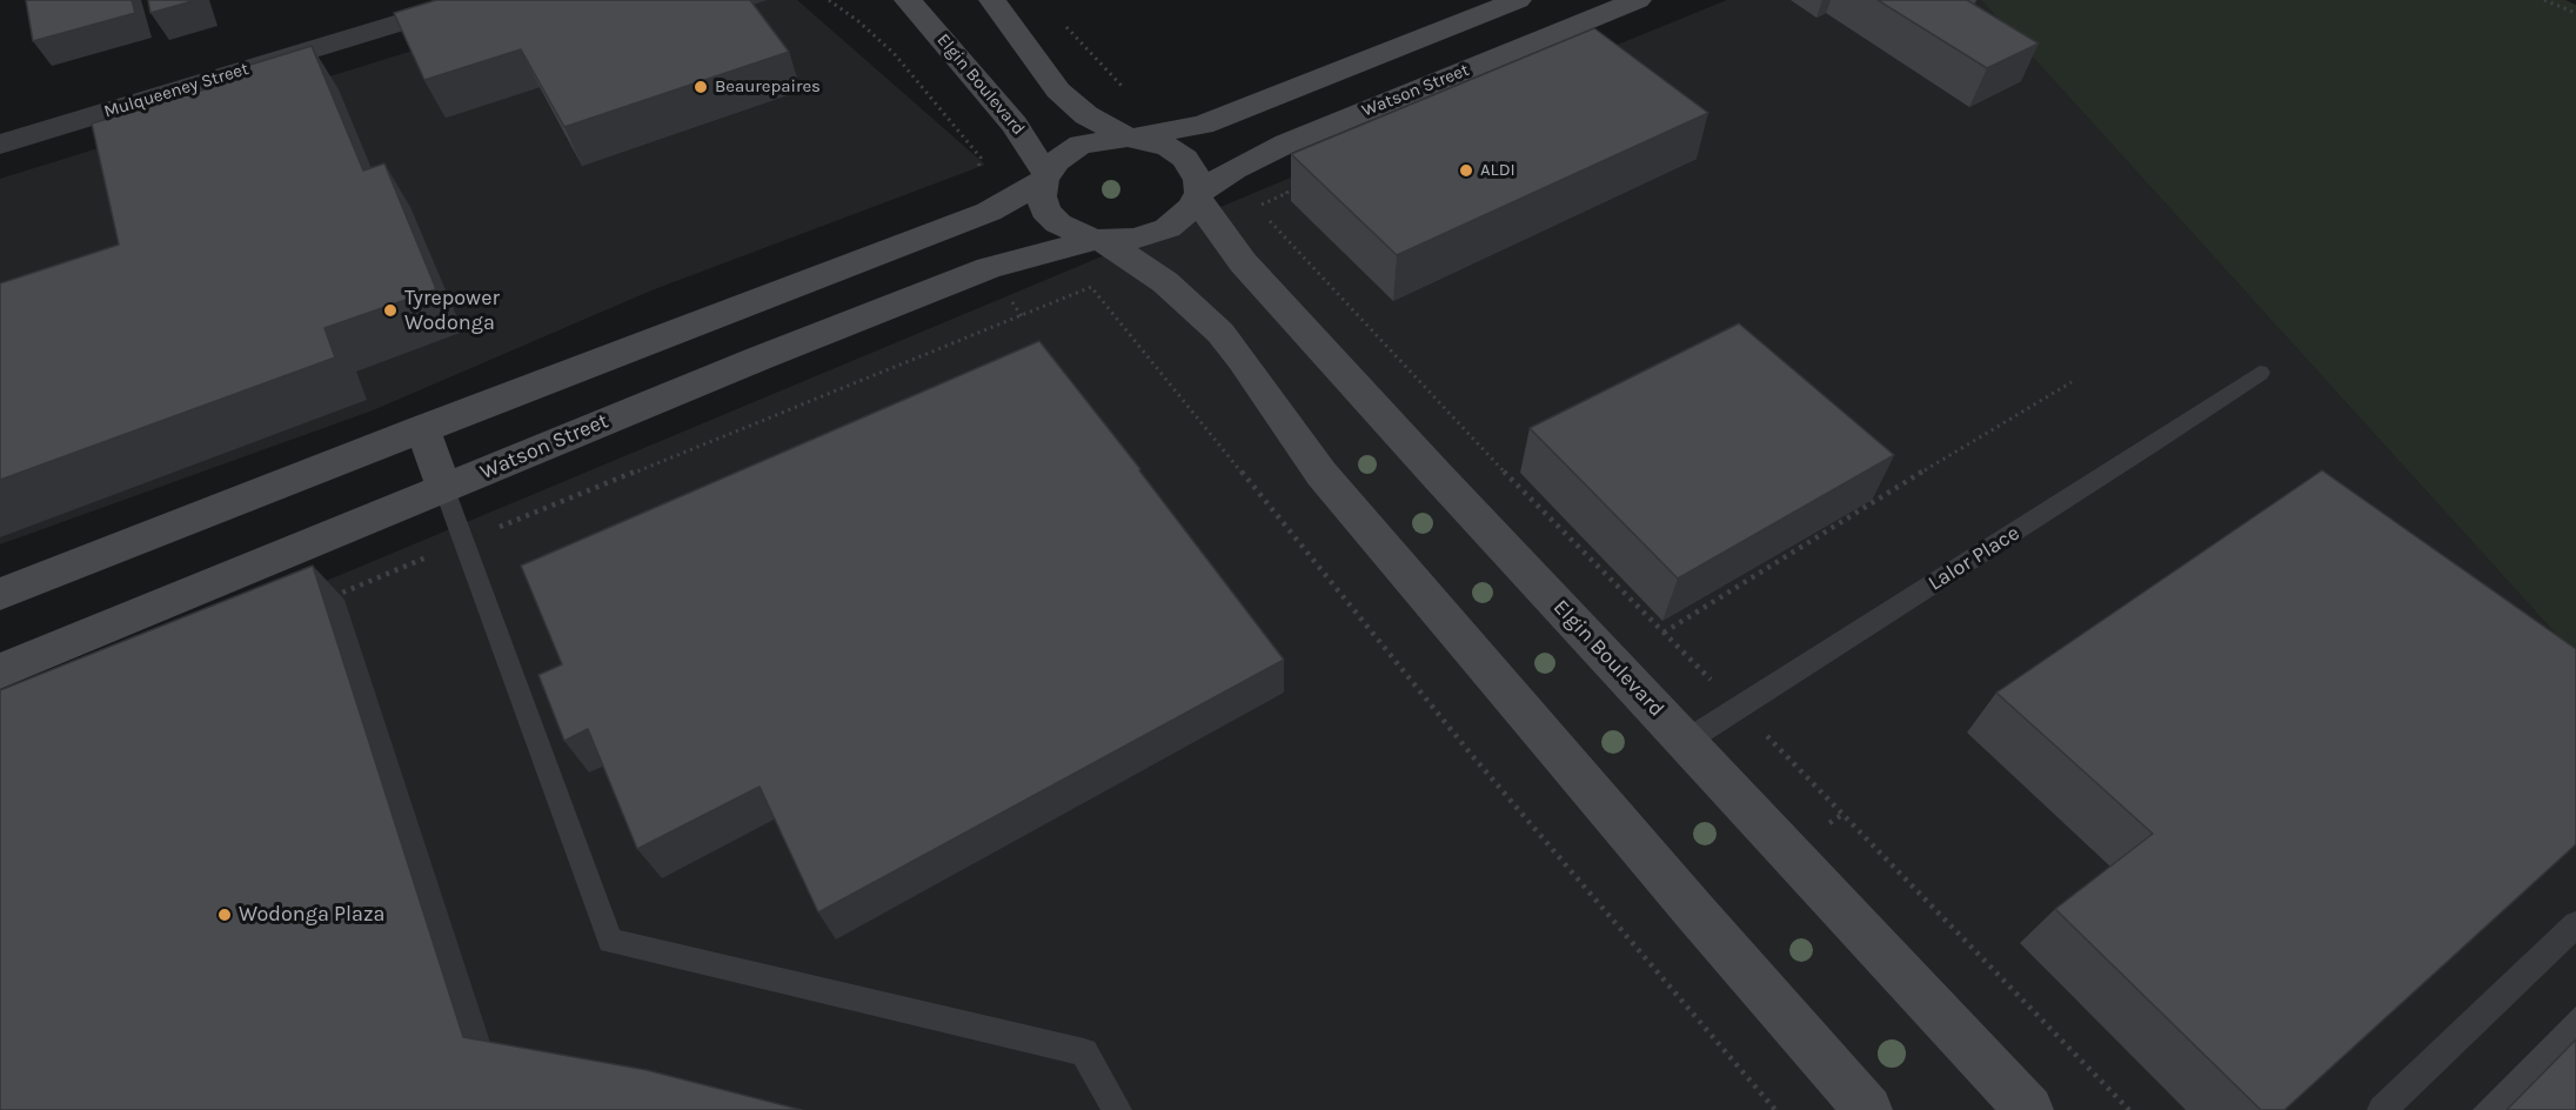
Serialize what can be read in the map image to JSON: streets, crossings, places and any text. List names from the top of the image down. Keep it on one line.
{"streets":{"main road":["Elgin Boulevard","Watson Street"],"street":["Mulqueeney Street"],"lane":["Lalor Place"]},"crossings":[["Elgin Boulevard","Watson Street"],["Elgin Boulevard","Lalor Place"]],"places":["Beaurepaires","ALDI","Tyrepower Wodonga","Wodonga Plaza"]}
